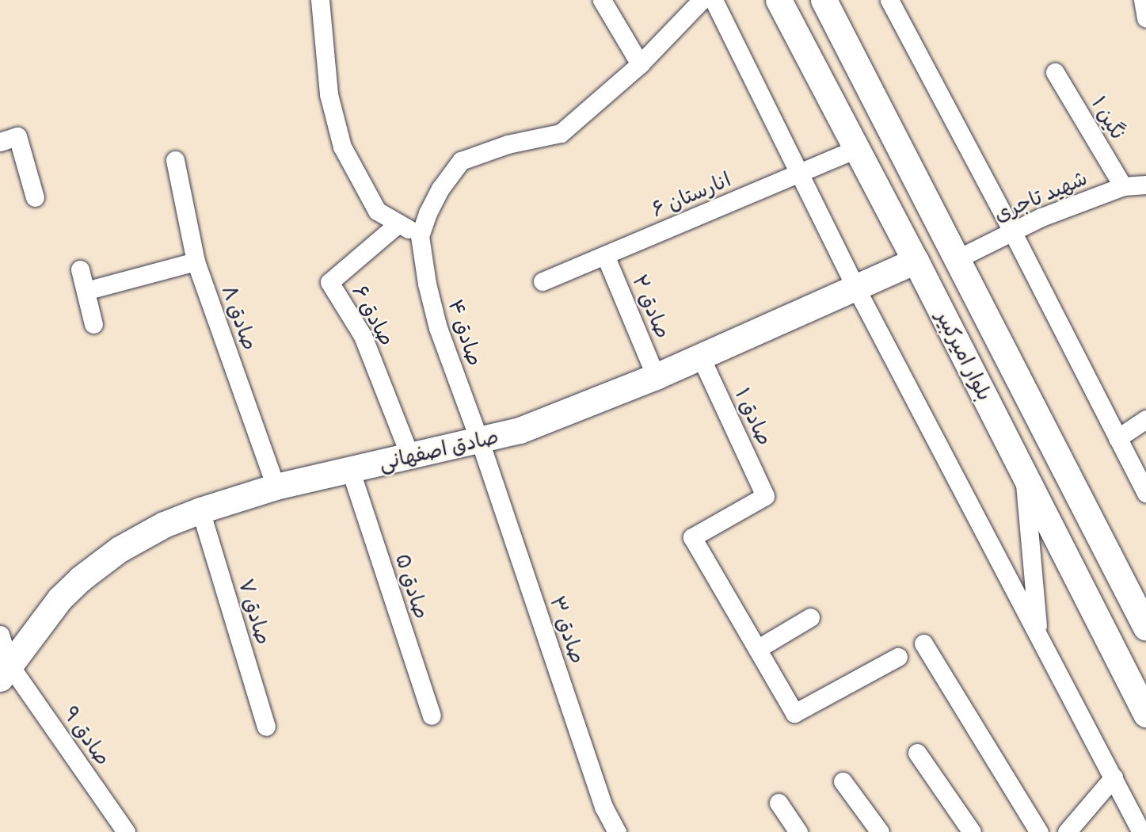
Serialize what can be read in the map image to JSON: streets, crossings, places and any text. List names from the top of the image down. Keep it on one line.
{"streets":{"main road":["بلوار امیرکبیر","صادق اصفهانی"],"street":["نگین ۱","انارستان ۶","شهید تاجری","صادق ۲","صادق ۶","صادق ۸","صادق ۴","صادق ۱","صادق ۵","صادق ۷","صادق ۳","صادق ۹"]},"crossings":[["نگین ۱","شهید تاجری"],["انارستان ۶","صادق ۲"],["انارستان ۶","بلوار امیرکبیر"],["شهید تاجری","بلوار امیرکبیر"],["صادق ۲","صادق اصفهانی"],["صادق ۶","صادق اصفهانی"],["صادق ۸","صادق اصفهانی"],["صادق ۴","صادق اصفهانی"],["صادق ۴","صادق ۳"],["بلوار امیرکبیر","صادق اصفهانی"],["صادق ۱","صادق اصفهانی"],["صادق اصفهانی","صادق ۵"],["صادق اصفهانی","صادق ۷"],["صادق اصفهانی","صادق ۳"],["صادق اصفهانی","صادق ۹"]]}
